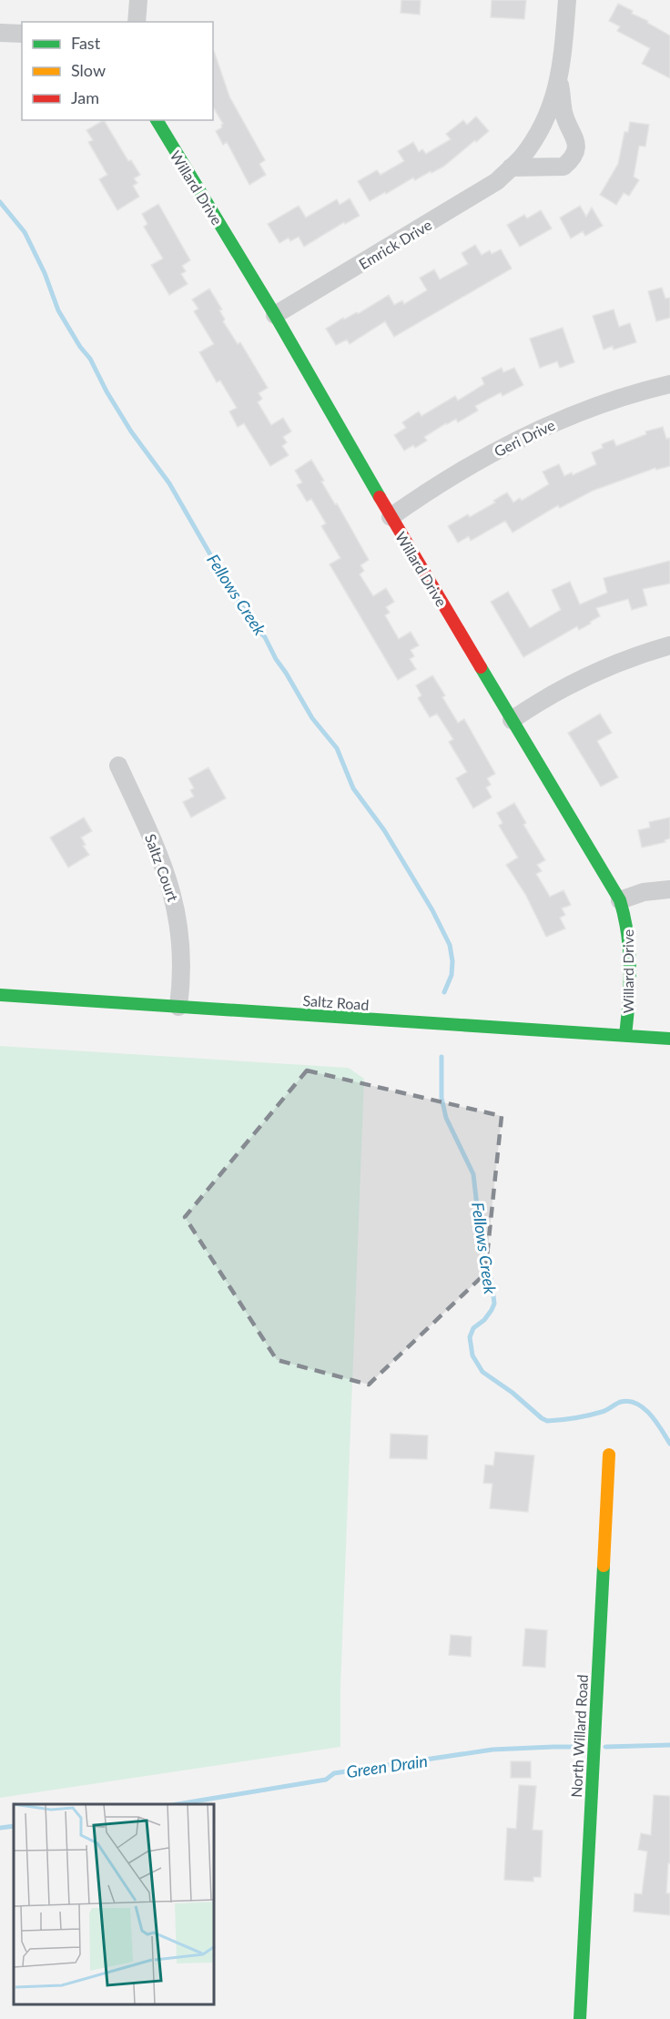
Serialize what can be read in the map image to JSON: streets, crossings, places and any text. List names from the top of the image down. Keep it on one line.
{"streets":{"street":["Willard Drive","Emrick Drive","Geri Drive","Saltz Court","Saltz Road","North Willard Road"]},"crossings":[["Willard Drive","Emrick Drive"],["Willard Drive","Geri Drive"],["Willard Drive","Saltz Road"],["Saltz Court","Saltz Road"]],"water":["Fellows Creek","Green Drain"],"legend":["Fast","Slow","Jam"]}
